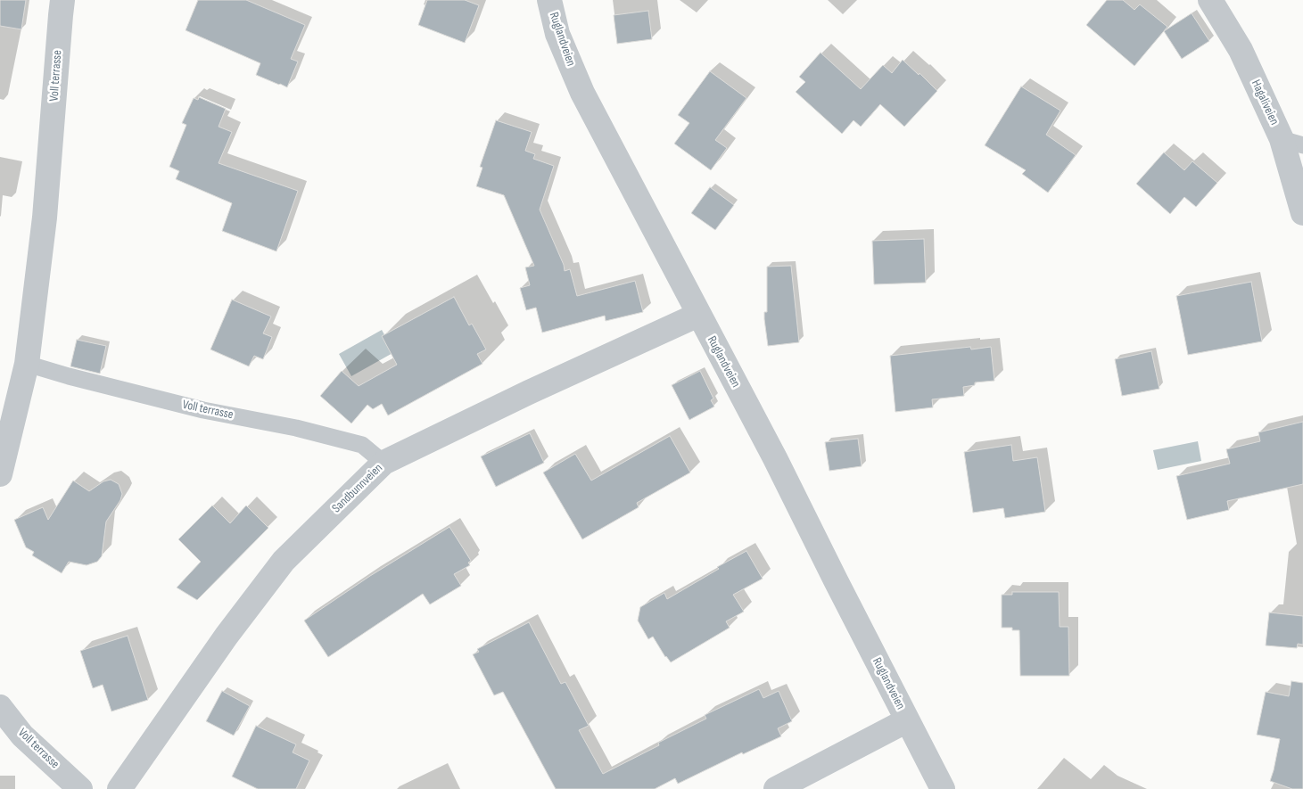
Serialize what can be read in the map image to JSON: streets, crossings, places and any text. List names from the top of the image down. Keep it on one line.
{"streets":{"street":["Ruglandveien","Voll terrasse","Hagaliveien","Sandbunnveien"]},"crossings":[["Ruglandveien","Sandbunnveien"],["Voll terrasse","Sandbunnveien"]]}
